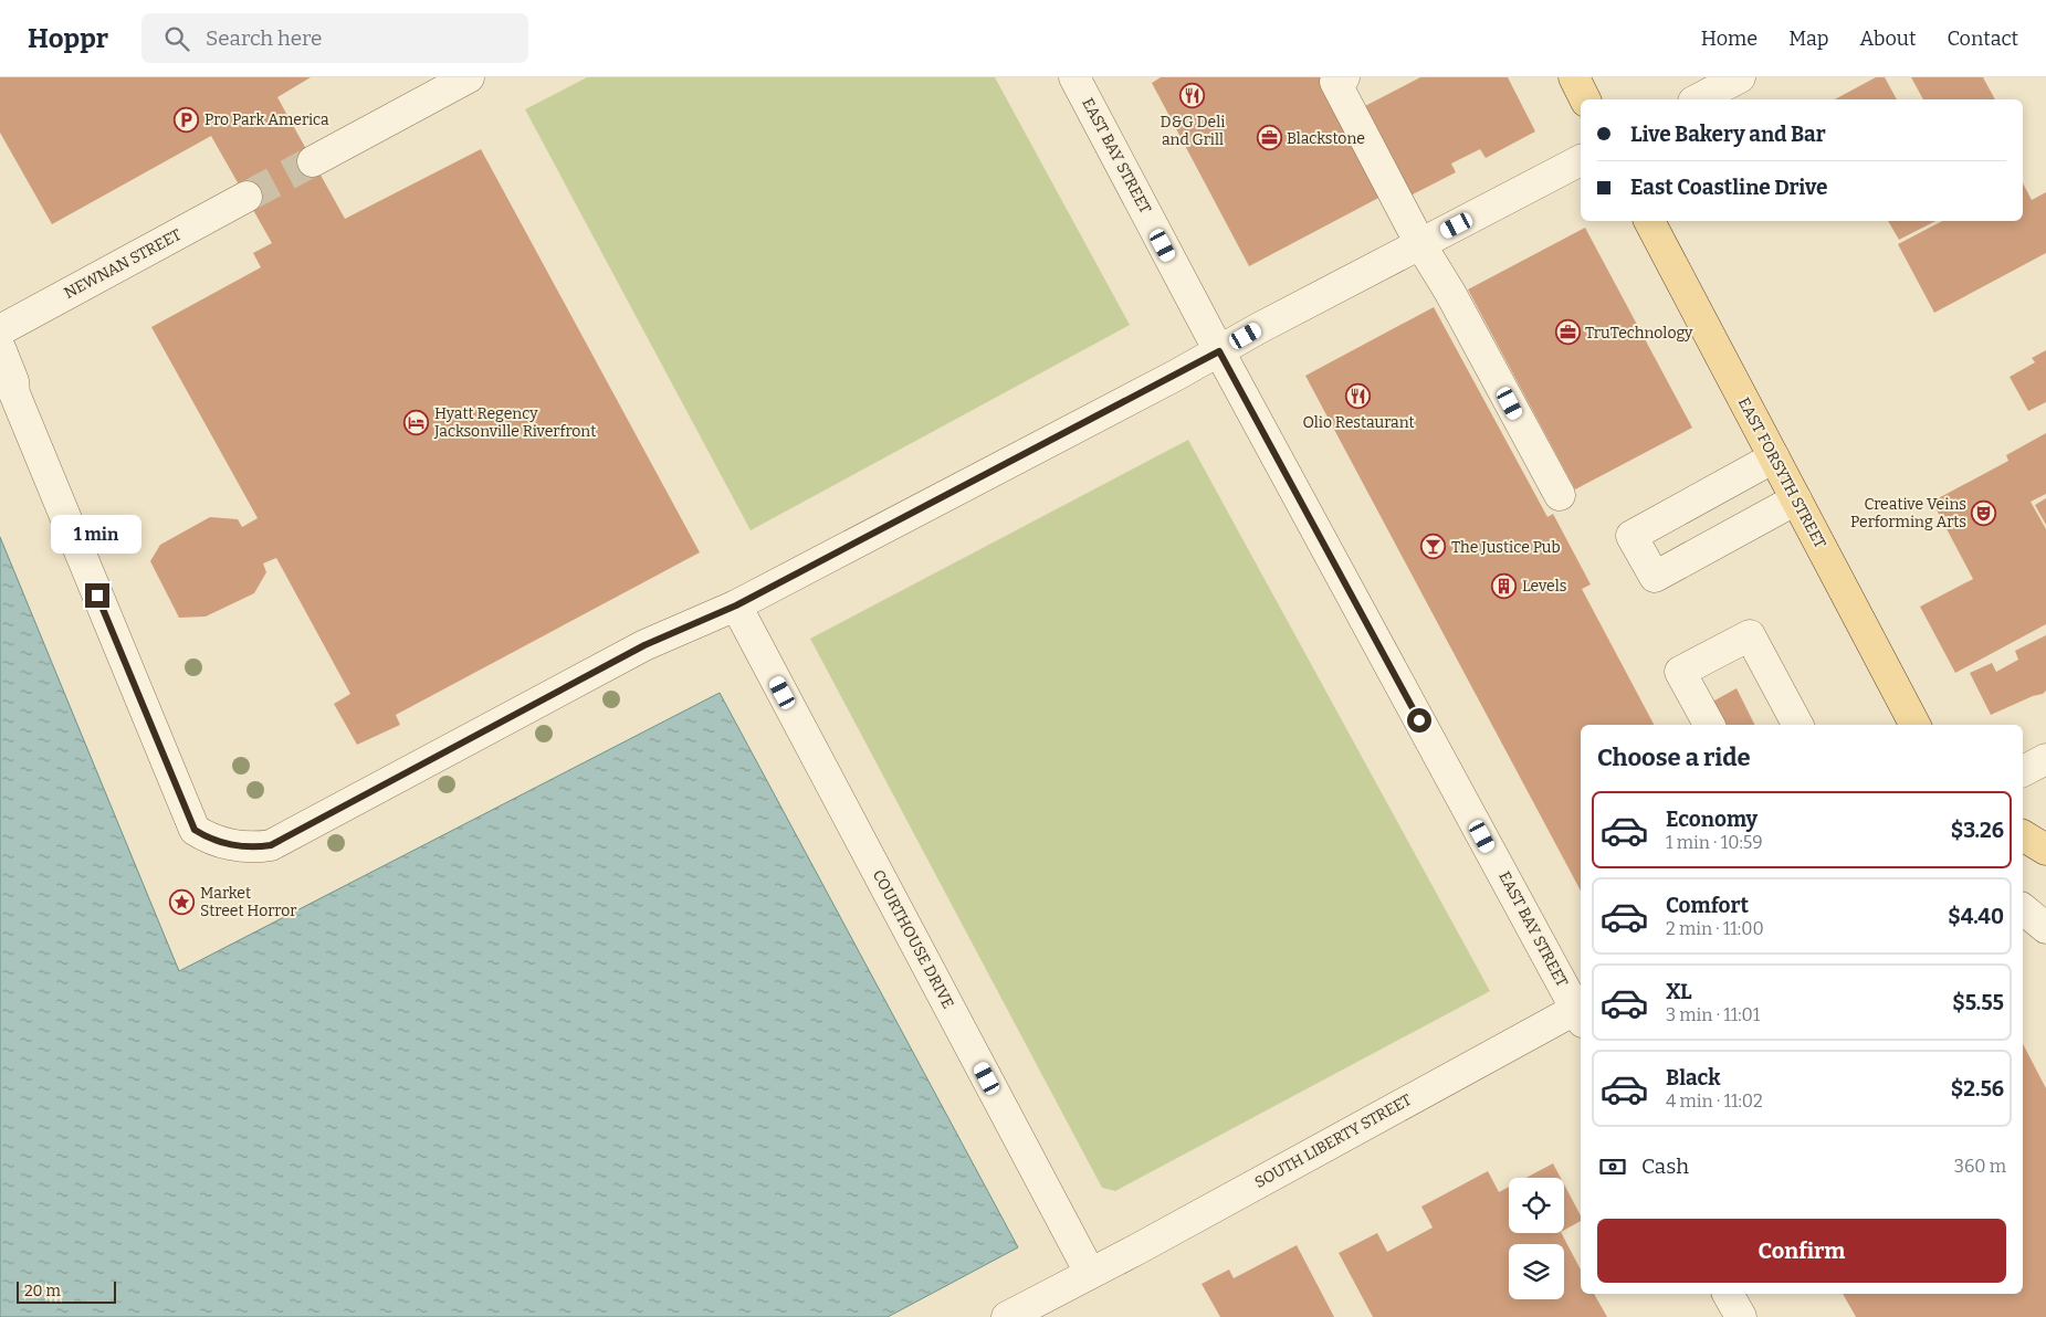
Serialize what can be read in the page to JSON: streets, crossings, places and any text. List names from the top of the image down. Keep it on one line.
{"streets":{"main road":["EAST FORSYTH STREET"],"street":["EAST BAY STREET","NEWNAN STREET","COURTHOUSE DRIVE","SOUTH LIBERTY STREET"]},"crossings":[["EAST BAY STREET","SOUTH LIBERTY STREET"],["COURTHOUSE DRIVE","SOUTH LIBERTY STREET"]],"places":{"restaurant":["D&G Deli and Grill","Olio Restaurant"],"parking":["Pro Park America"],"office":["Blackstone","TruTechnology"],"hotel":["Hyatt Regency Jacksonville Riverfront"],"theatre":["Creative Veins Performing Arts"],"bar":["The Justice Pub"],"building":["Levels"],"place":["Market Street Horror"]},"scale_bar":"20 m","page":{"header":"Hoppr","search":"Search here","nav":["Home","Map","About","Contact"],"banner":["Live Bakery and Bar","East Coastline Drive"],"bubble":"1 min","heading":"Choose a ride","list":[{"name":"Economy","note":"1 min · 10:59","value":"$3.26"},{"name":"Comfort","note":"2 min · 11:00","value":"$4.40"},{"name":"XL","note":"3 min · 11:01","value":"$5.55"},{"name":"Black","note":"4 min · 11:02","value":"$2.56"}],"pay":["Cash","360 m"],"buttons":"Confirm","scale":"20 m"}}
